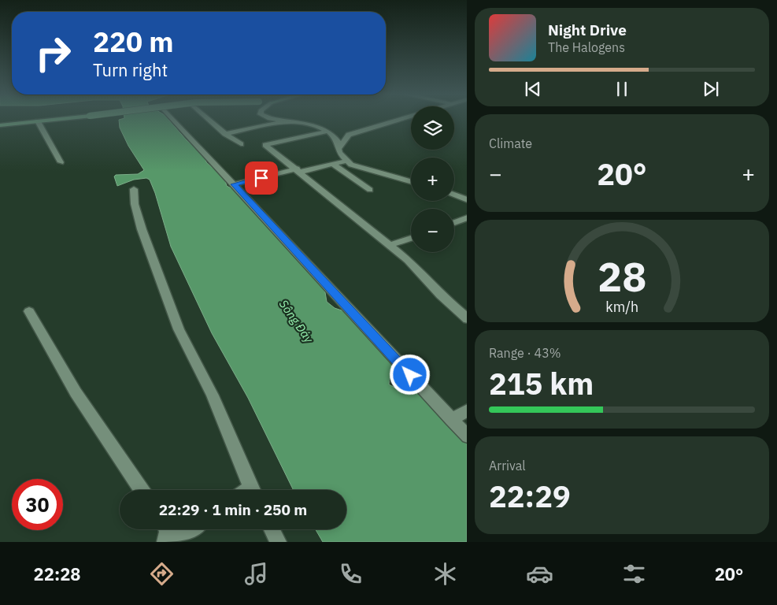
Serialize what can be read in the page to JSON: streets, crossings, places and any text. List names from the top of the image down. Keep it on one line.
{"water":["Sông Đáy"],"page":{"turn":["220 m","Turn right"],"song":["Night Drive","The Halogens"],"map_buttons":["+","−"],"tile":["Climate",["Range · 43%","215 km"],["Arrival","22:29"]],"heat":["−","20°","+"],"limit":"30","trip":"22:29 · 1 min · 250 m","tabs":["22:28","20°"],"gauge":["28","km/h"]}}
